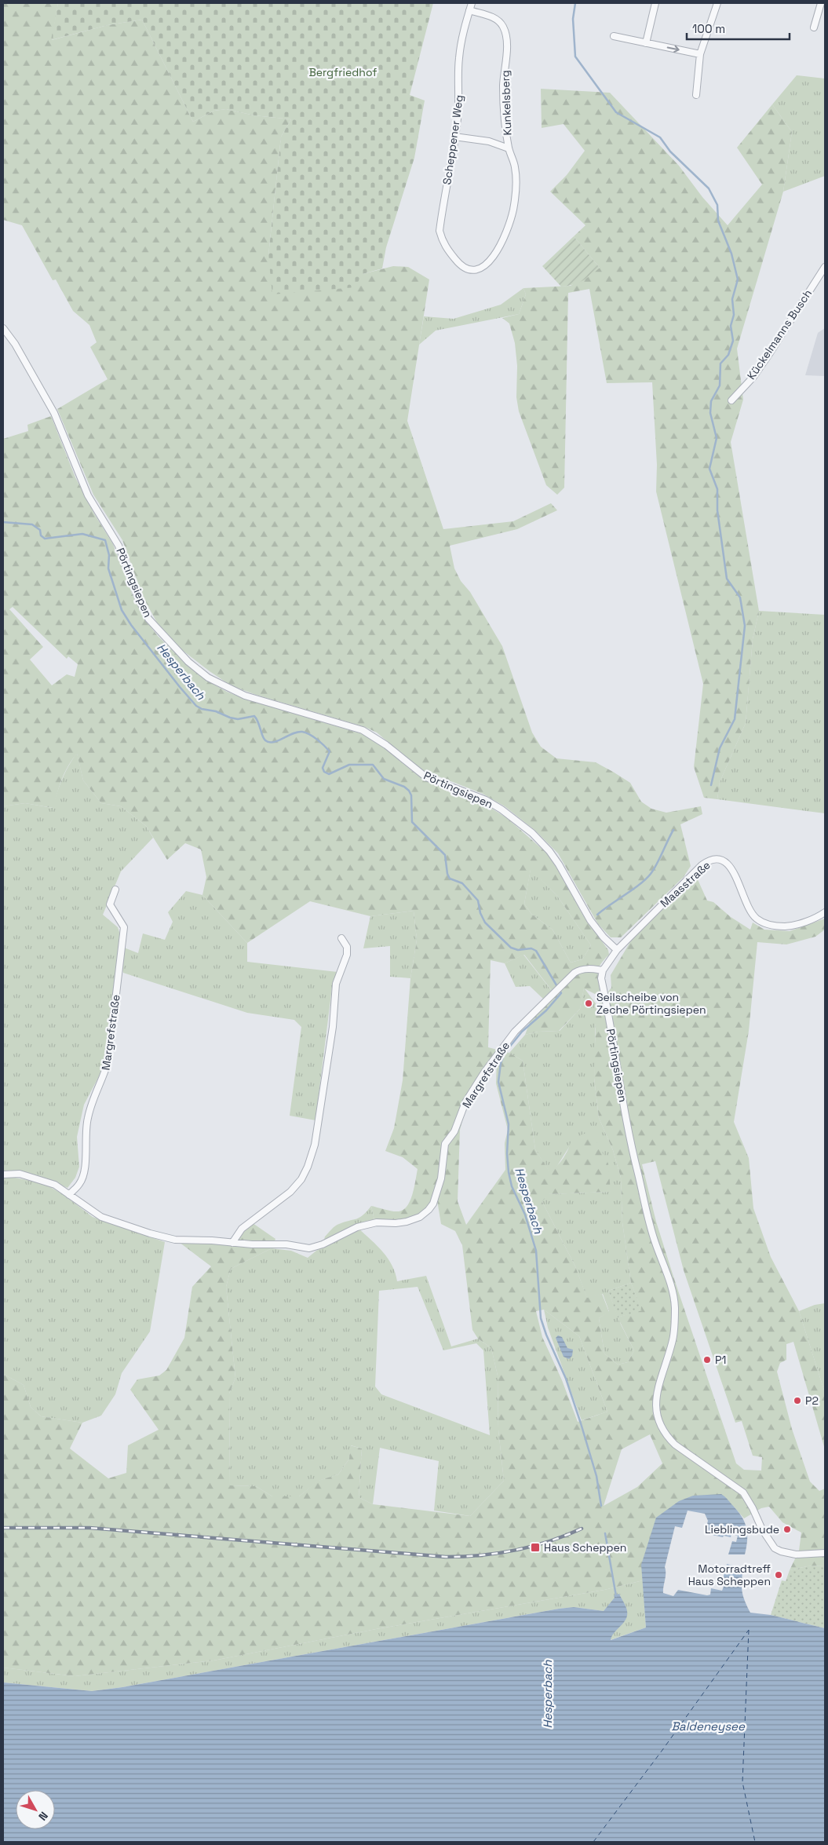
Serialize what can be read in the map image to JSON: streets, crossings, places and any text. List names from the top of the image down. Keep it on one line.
{"streets":{"street":["Kunkelsberg","Scheppener Weg","Kückelmanns Busch","Pörtingsiepen","Maasstraße","Margrefstraße"]},"crossings":[["Kunkelsberg","Scheppener Weg"],["Pörtingsiepen","Maasstraße"],["Pörtingsiepen","Margrefstraße"]],"water":["Hesperbach","Baldeneysee"],"parks":["Bergfriedhof"],"places":{"other":["Seilscheibe von Zeche Pörtingsiepen","P1","P2","Lieblingsbude","Motorradtreff Haus Scheppen"],"transit":["Haus Scheppen"]},"scale_bar":"100 m","north":"bottom right"}
